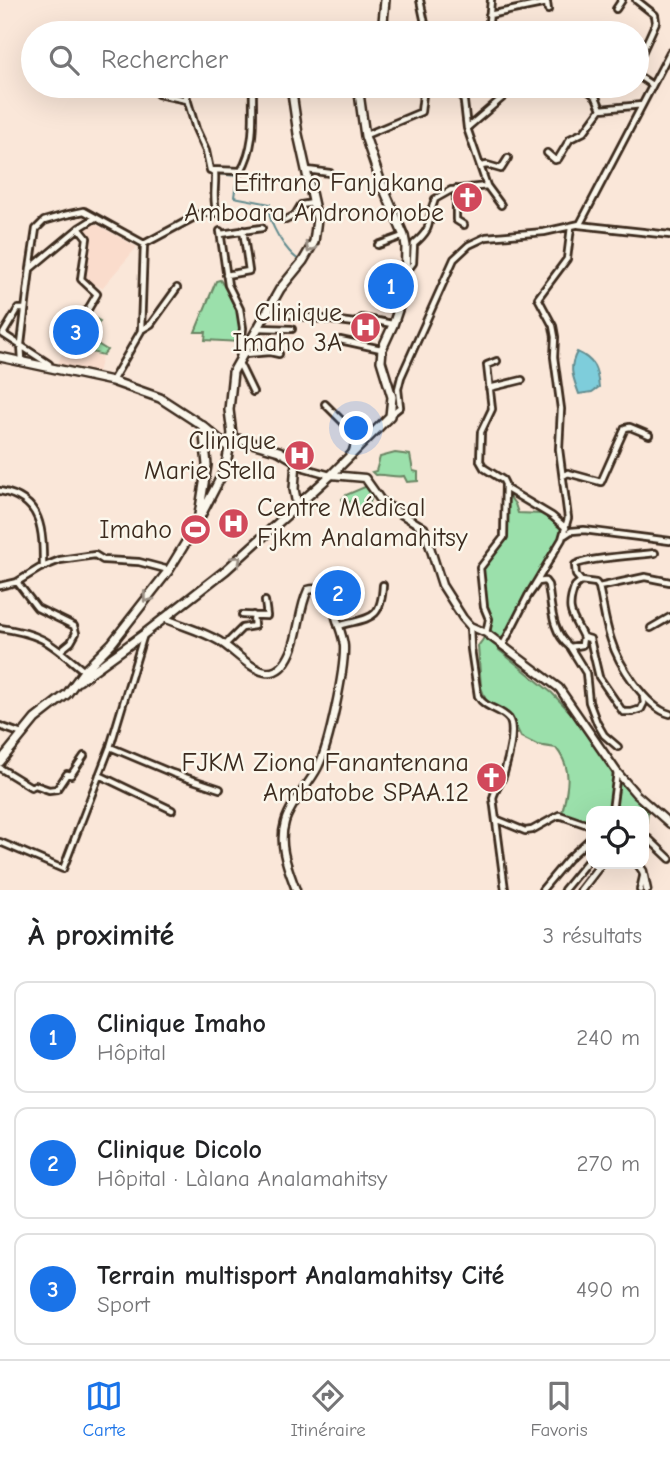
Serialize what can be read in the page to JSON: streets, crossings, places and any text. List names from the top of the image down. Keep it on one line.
{"places":{"church":["Efitrano Fanjakana Amboara Andrononobe","FJKM Ziona Fanantenana Ambatobe SPAA.12"],"hospital":["Clinique Imaho 3A","Clinique Marie Stella","Centre Médical Fjkm Analamahitsy"],"sports":["Imaho"]},"page":{"search":"Rechercher","pins":["1","3","2"],"heading":["À proximité","3 résultats"],"list":[{"mark":"1","name":"Clinique Imaho","note":"Hôpital","value":"240 m"},{"mark":"2","name":"Clinique Dicolo","note":"Hôpital · Làlana Analamahitsy","value":"270 m"},{"mark":"3","name":"Terrain multisport Analamahitsy Cité","note":"Sport","value":"490 m"}],"nav":["Carte","Itinéraire","Favoris"]}}
